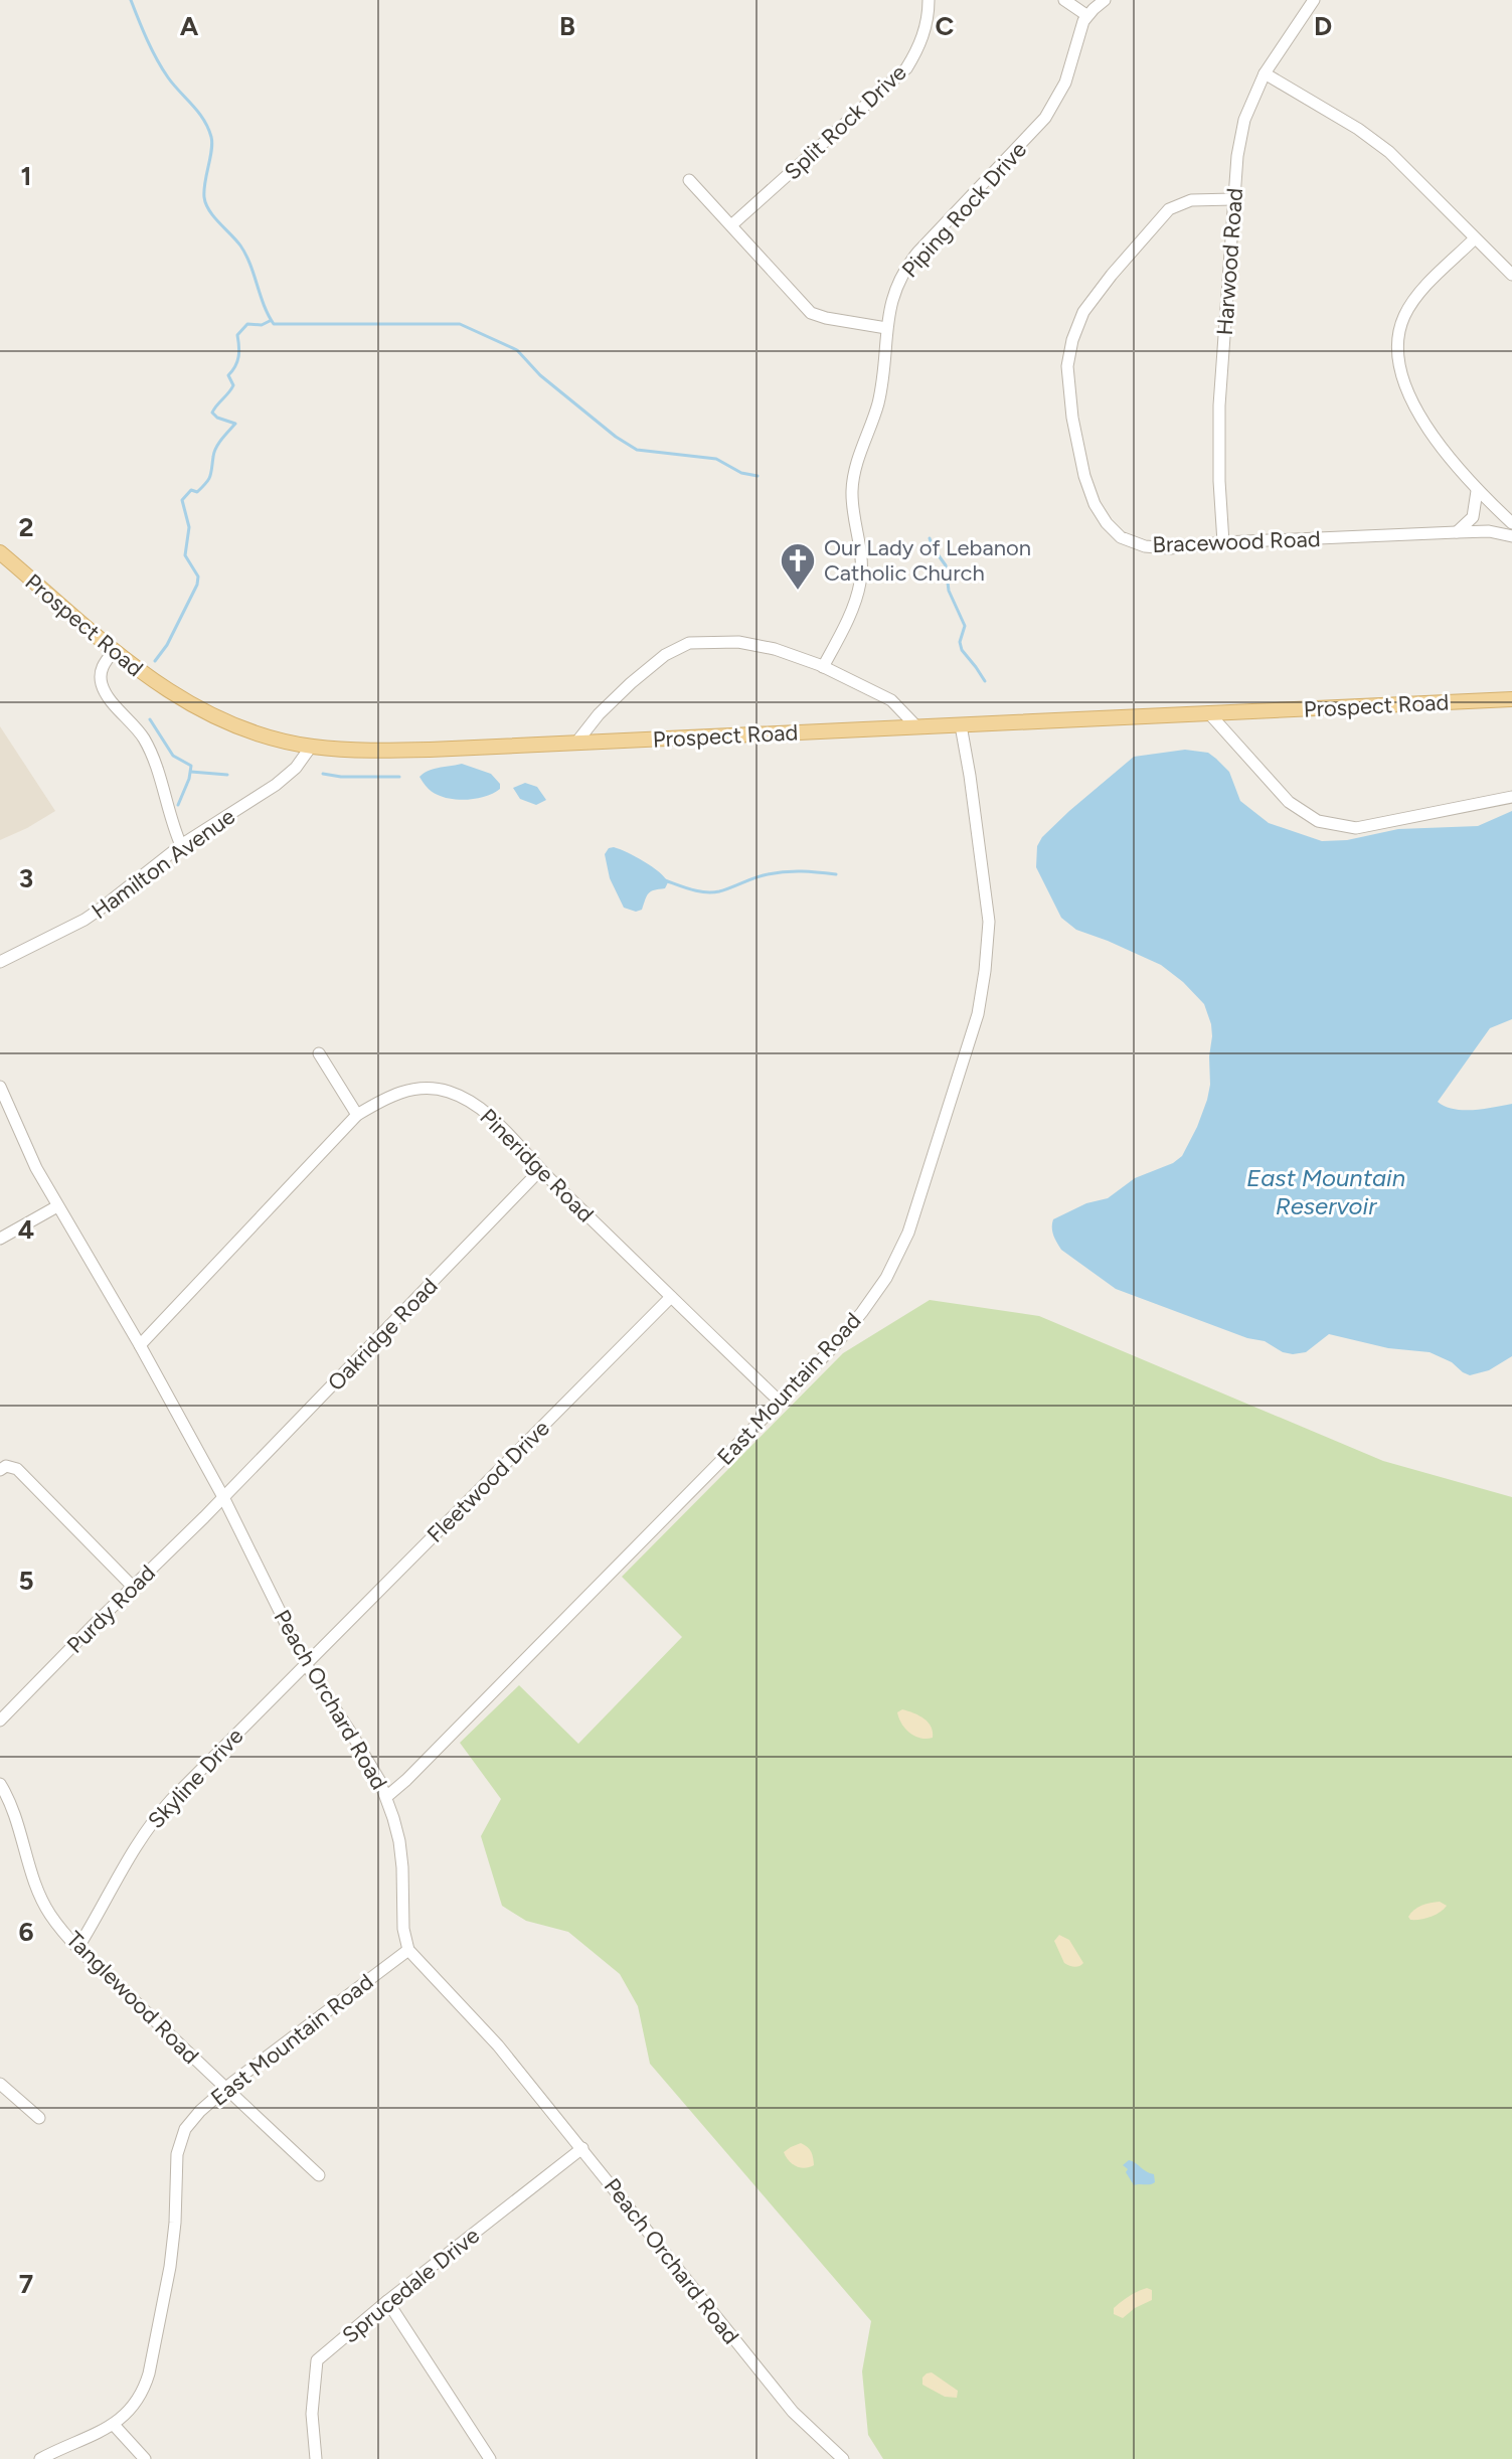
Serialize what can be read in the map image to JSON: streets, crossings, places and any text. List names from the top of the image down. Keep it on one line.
{"streets":{"main road":["Prospect Road"],"street":["Split Rock Drive","Piping Rock Drive","Harwood Road","Bracewood Road","Hamilton Avenue","Pineridge Road","Oakridge Road","East Mountain Road","Fleetwood Drive","Purdy Road","Peach Orchard Road","Skyline Drive","Tanglewood Road","Sprucedale Drive"]},"crossings":[["Harwood Road","Bracewood Road"],["Prospect Road","Hamilton Avenue"],["Prospect Road","East Mountain Road"],["Pineridge Road","Oakridge Road"],["Pineridge Road","East Mountain Road"],["Pineridge Road","Fleetwood Drive"],["Pineridge Road","Peach Orchard Road"],["Oakridge Road","Purdy Road"],["Oakridge Road","Peach Orchard Road"],["East Mountain Road","Peach Orchard Road"],["East Mountain Road","Tanglewood Road"],["Fleetwood Drive","Peach Orchard Road"],["Fleetwood Drive","Skyline Drive"],["Purdy Road","Peach Orchard Road"],["Peach Orchard Road","Skyline Drive"],["Peach Orchard Road","Sprucedale Drive"],["Skyline Drive","Tanglewood Road"]],"water":["East Mountain Reservoir"],"places":{"church":["Our Lady of Lebanon Catholic Church"]},"grid":{"columns":["A","B","C","D"],"rows":["1","2","3","4","5","6","7"]}}
